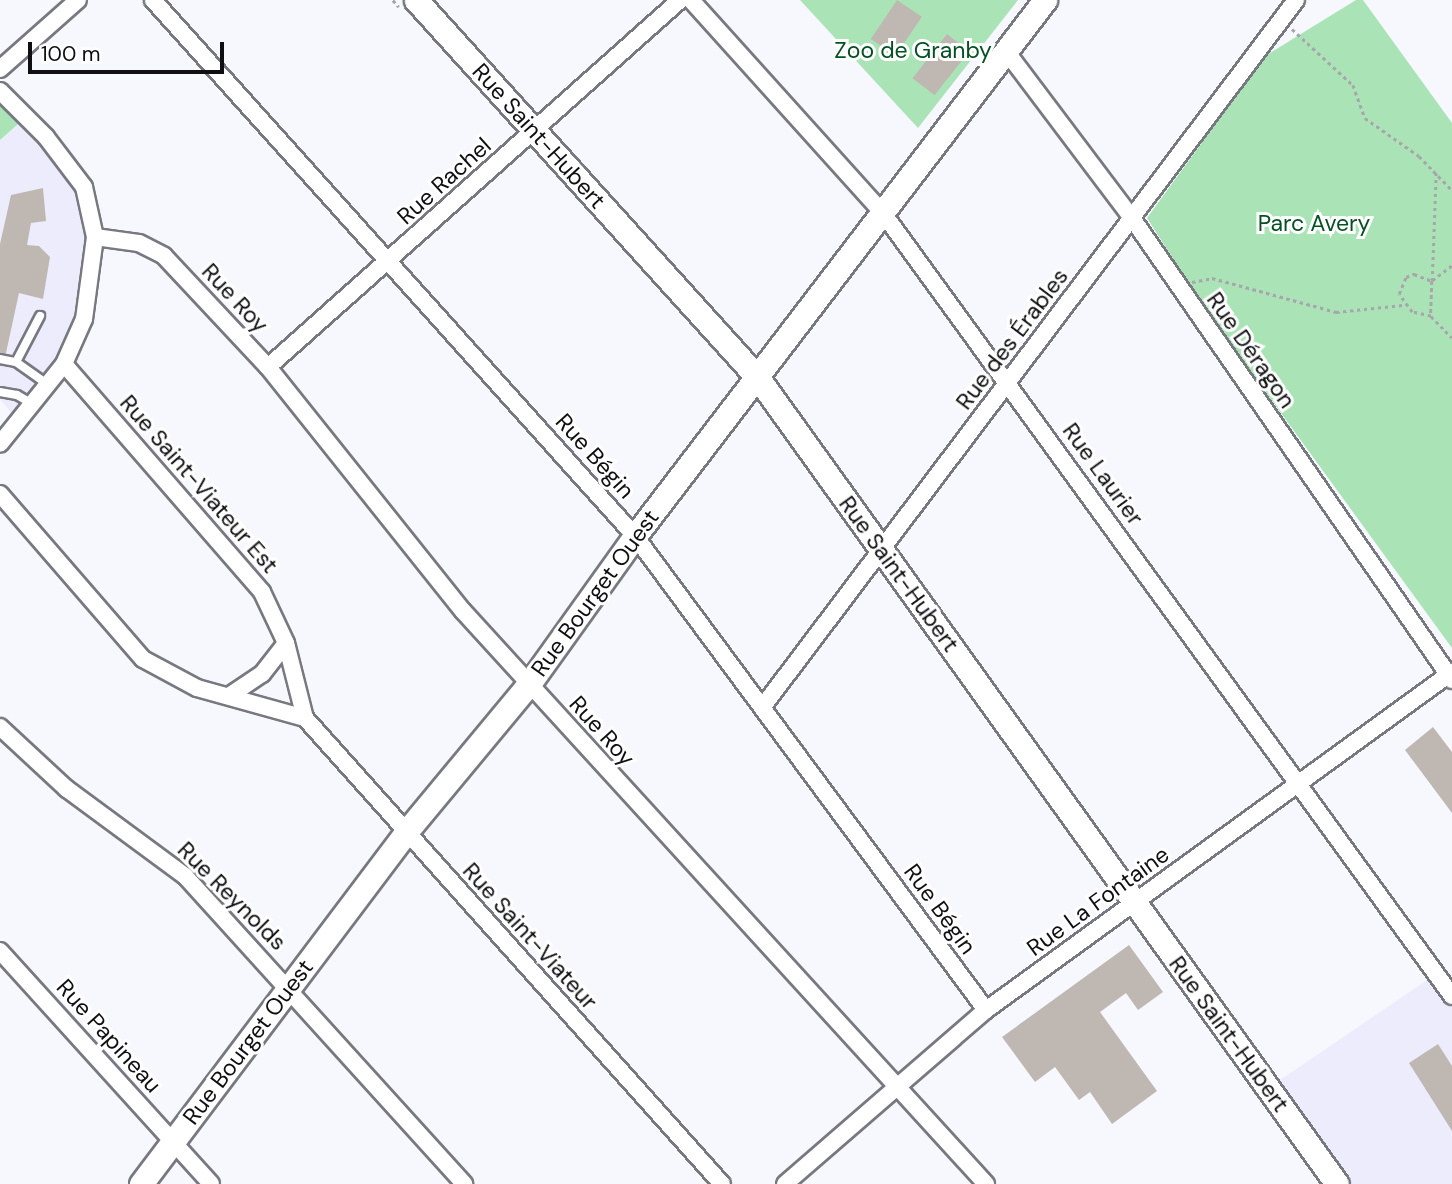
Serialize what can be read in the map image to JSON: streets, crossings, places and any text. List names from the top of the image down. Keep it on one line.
{"streets":{"street":["Rue Saint-Hubert","Rue Rachel","Rue Roy","Rue des Érables","Rue Déragon","Rue Bégin","Rue Laurier","Rue Saint-Viateur Est","Rue Bourget Ouest","Rue Reynolds","Rue La Fontaine","Rue Saint-Viateur","Rue Papineau"]},"crossings":[["Rue Saint-Hubert","Rue Rachel"],["Rue Saint-Hubert","Rue des Érables"],["Rue Saint-Hubert","Rue Bourget Ouest"],["Rue Saint-Hubert","Rue La Fontaine"],["Rue Rachel","Rue Roy"],["Rue Rachel","Rue Bégin"],["Rue Roy","Rue Bourget Ouest"],["Rue Roy","Rue La Fontaine"],["Rue des Érables","Rue Déragon"],["Rue des Érables","Rue Bégin"],["Rue des Érables","Rue Laurier"],["Rue Déragon","Rue Bourget Ouest"],["Rue Déragon","Rue La Fontaine"],["Rue Bégin","Rue Bourget Ouest"],["Rue Bégin","Rue La Fontaine"],["Rue Laurier","Rue Bourget Ouest"],["Rue Laurier","Rue La Fontaine"],["Rue Saint-Viateur Est","Rue Saint-Viateur"],["Rue Bourget Ouest","Rue Reynolds"],["Rue Bourget Ouest","Rue Saint-Viateur"],["Rue Bourget Ouest","Rue Papineau"]],"parks":["Zoo de Granby","Parc Avery"],"scale_bar":"100 m"}
